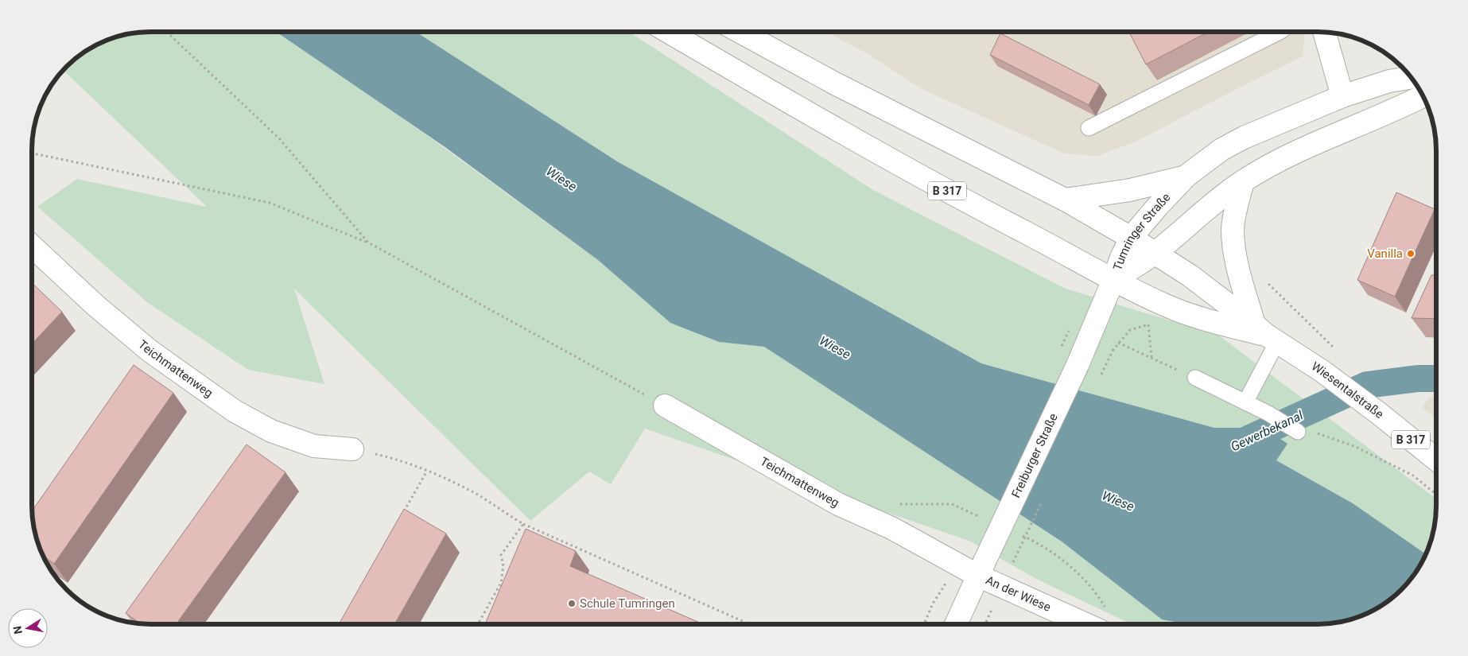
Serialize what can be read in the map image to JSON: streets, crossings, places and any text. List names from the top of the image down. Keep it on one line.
{"streets":{"main road":["B 317","Tumringer Straße","Teichmattenweg","Wiesentalstraße","Freiburger Straße","An der Wiese"]},"crossings":[["B 317","Tumringer Straße"],["B 317","Wiesentalstraße"],["B 317","Freiburger Straße"],["Tumringer Straße","Freiburger Straße"],["Teichmattenweg","An der Wiese"],["Freiburger Straße","An der Wiese"]],"water":["Wiese","Gewerbekanal"],"places":["Vanilla","Schule Tumringen"],"north":"left"}
